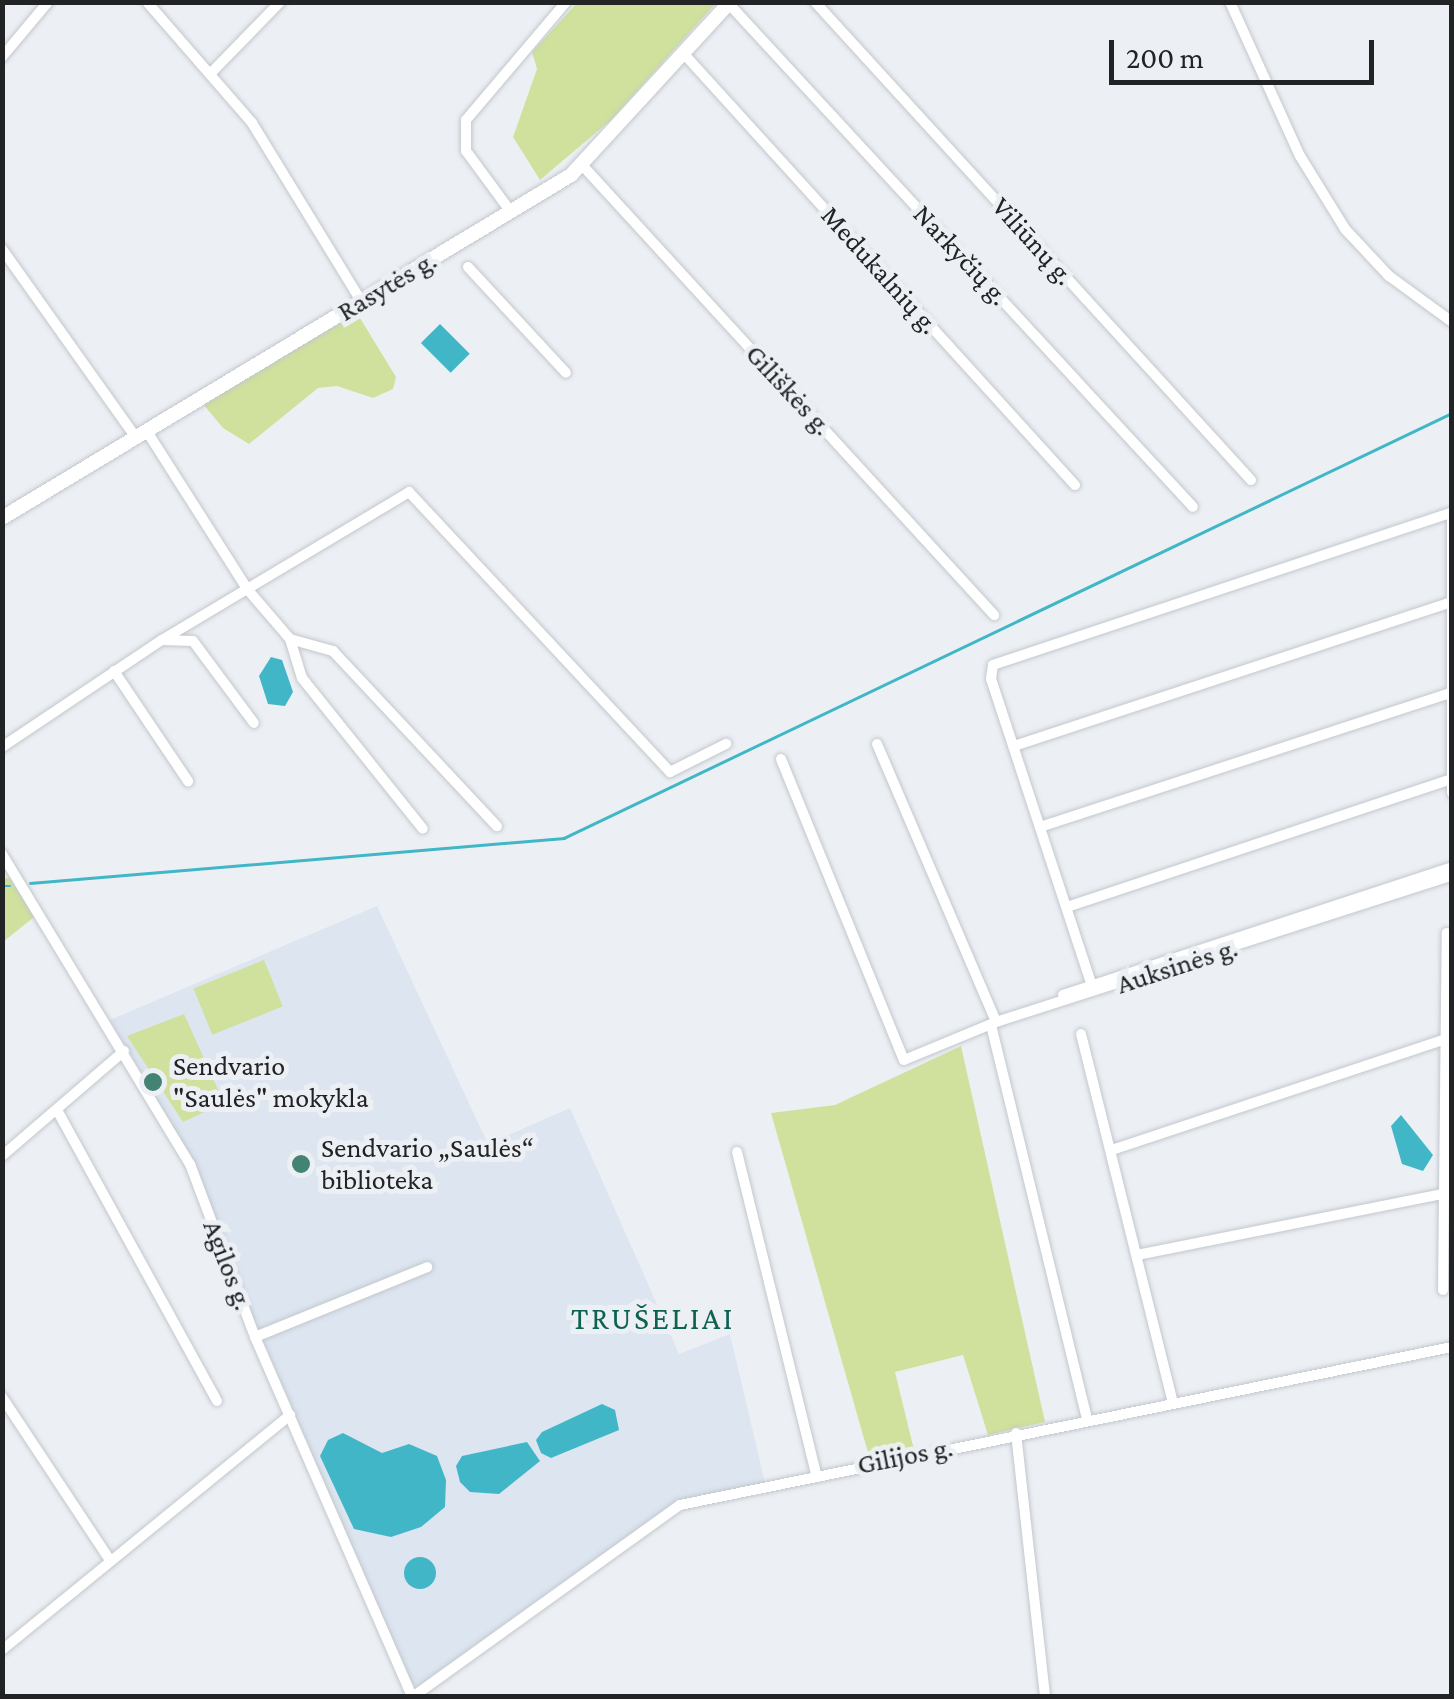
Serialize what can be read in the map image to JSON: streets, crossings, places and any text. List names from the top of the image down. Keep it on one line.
{"streets":{"main road":["Rasytės g."],"street":["Viliūnų g.","Narkyčių g.","Medukalnių g.","Giliškės g.","Auksinės g.","Agilos g.","Gilijos g."]},"crossings":[["Narkyčių g.","Rasytės g."],["Medukalnių g.","Rasytės g."],["Rasytės g.","Giliškės g."],["Agilos g.","Gilijos g."]],"districts":["TRUŠELIAI"],"places":["Sendvario \"Saulės\" mokykla","Sendvario „Saulės“ biblioteka"],"scale_bar":"200 m"}
